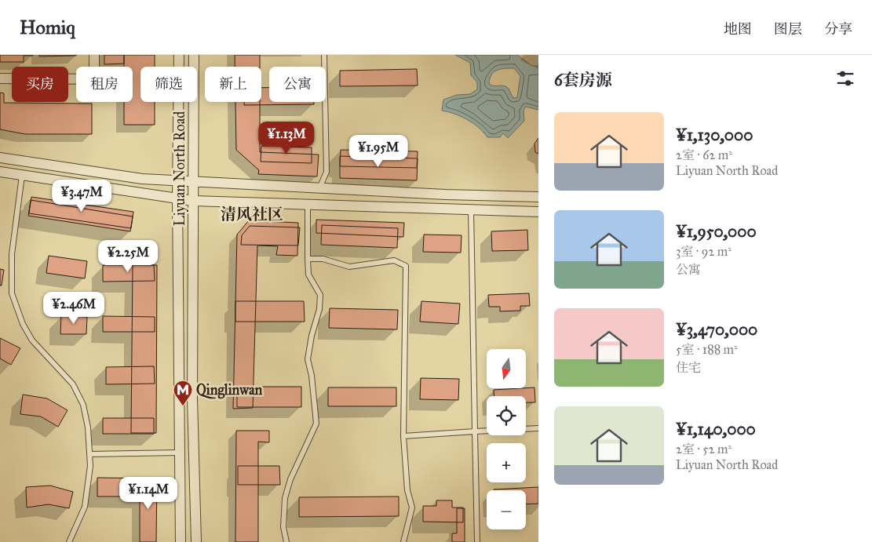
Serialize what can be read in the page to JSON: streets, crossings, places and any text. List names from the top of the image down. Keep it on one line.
{"streets":{"street":["Liyuan North Road"]},"districts":["清风社区"],"places":{"metro station":["Qinglinwan"]},"north":"bottom","page":{"header":"Homiq","nav":["地图","图层","分享"],"heading":"6套房源","chip":["买房","租房","筛选","新上","公寓"],"list":[{"name":"¥1,130,000","note":"2室 · 62 m² · Liyuan North Road"},{"name":"¥1,950,000","note":"3室 · 92 m² · 公寓"},{"name":"¥3,470,000","note":"5室 · 188 m² · 住宅"},{"name":"¥1,140,000","note":"2室 · 52 m² · Liyuan North Road"}],"price":["¥1.13M","¥1.95M","¥3.47M","¥2.25M","¥2.46M","¥1.14M"],"map_buttons":["+","−"]}}
